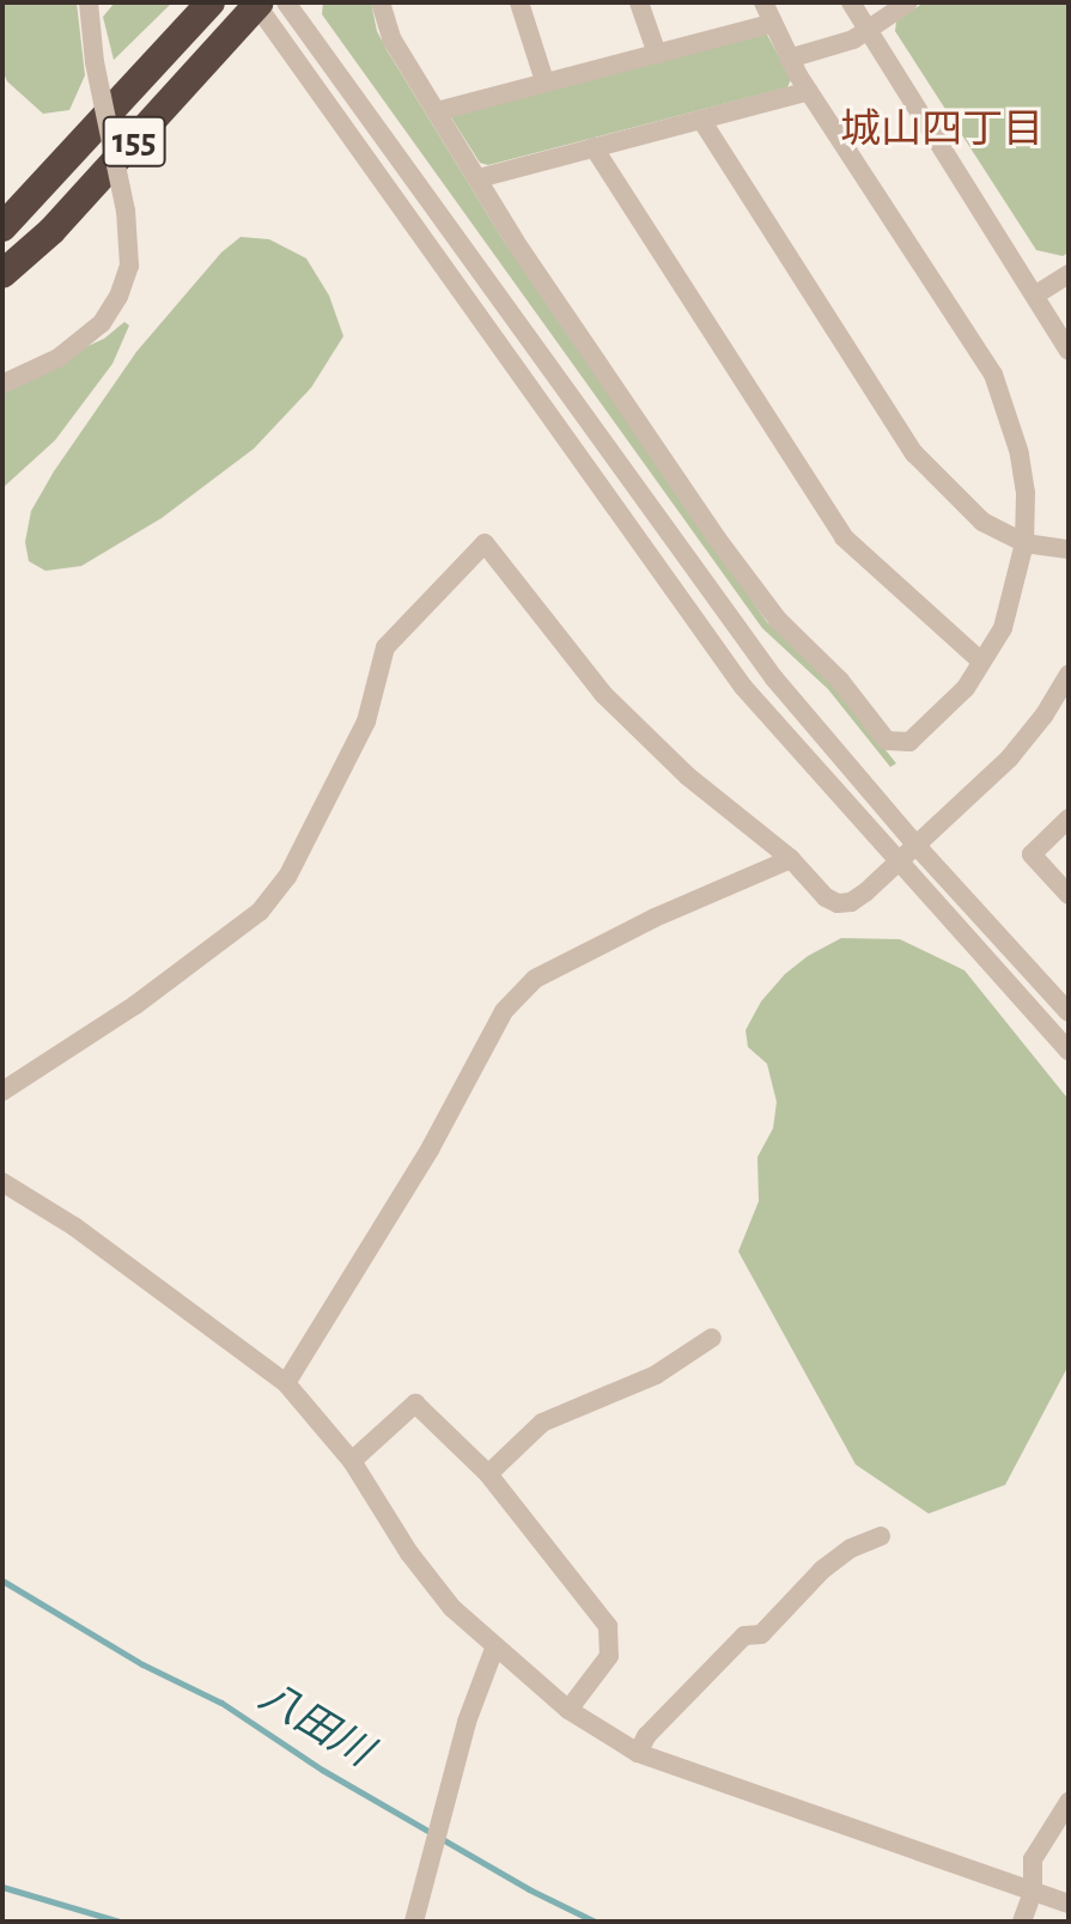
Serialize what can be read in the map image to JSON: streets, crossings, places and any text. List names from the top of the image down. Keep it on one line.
{"streets":{"highway":["155"]},"districts":["城山四丁目"],"water":["八田川"]}
